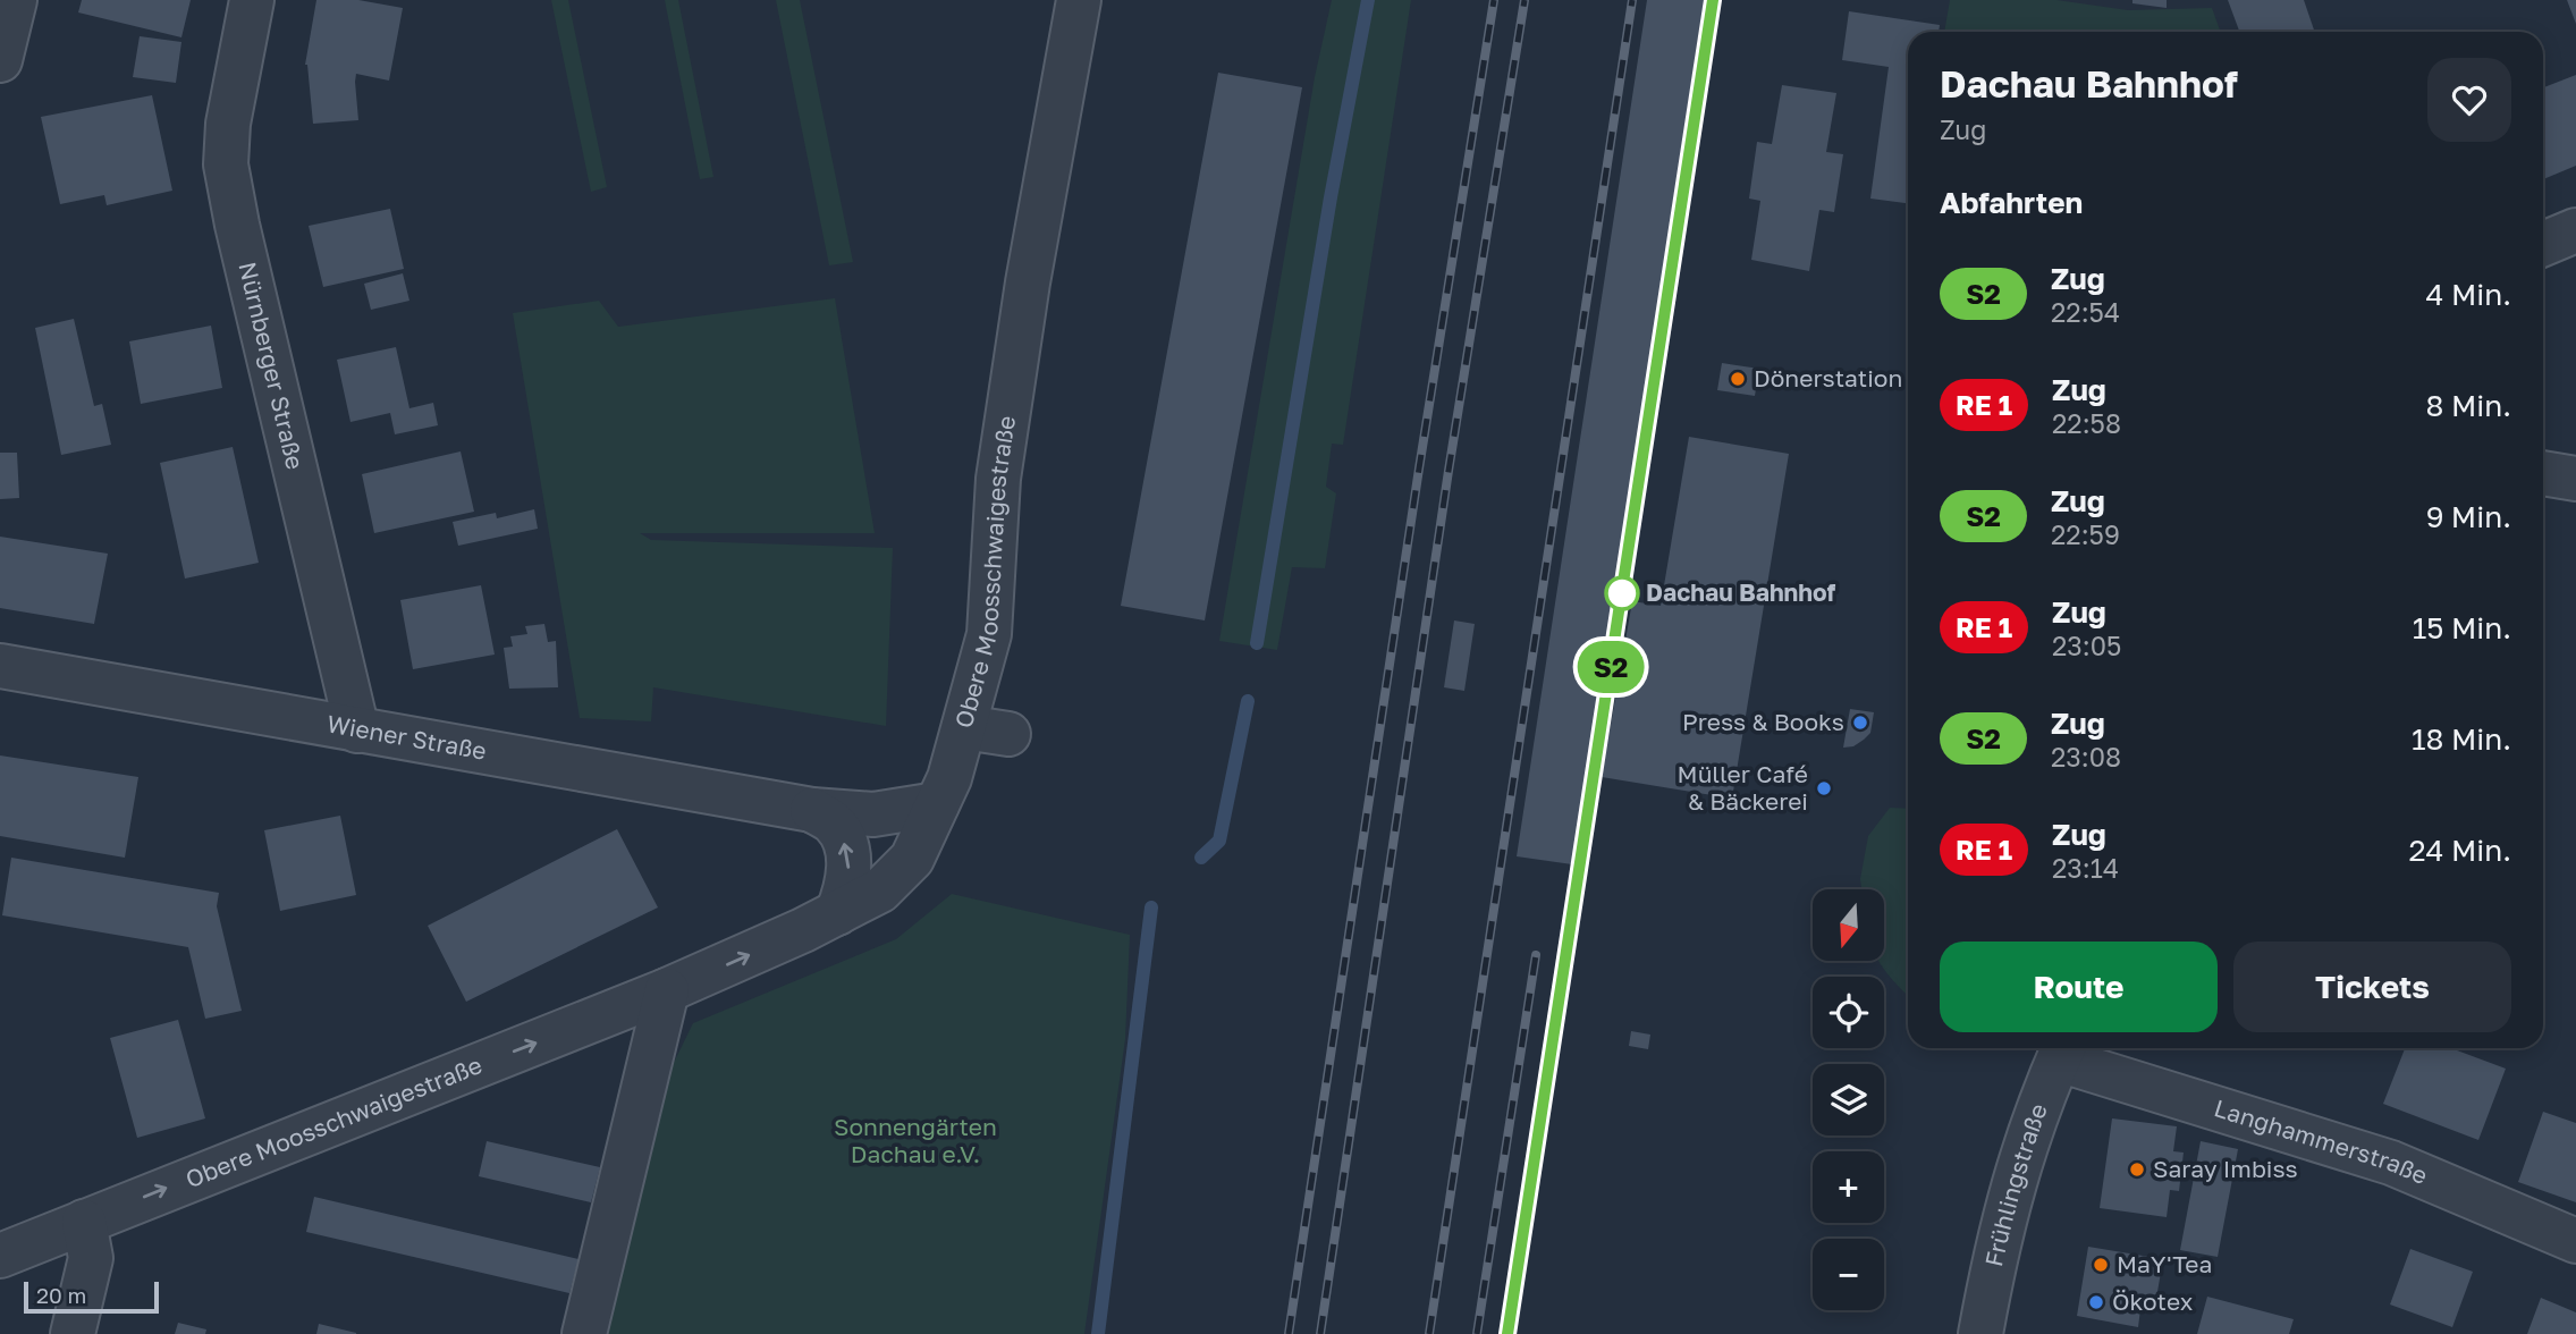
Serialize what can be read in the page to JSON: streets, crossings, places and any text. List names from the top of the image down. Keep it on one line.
{"streets":{"street":["Nürnberger Straße","Obere Moosschwaigestraße","Wiener Straße","Langhammerstraße","Frühlingstraße"]},"crossings":[["Nürnberger Straße","Wiener Straße"],["Obere Moosschwaigestraße","Wiener Straße"],["Langhammerstraße","Frühlingstraße"]],"one_way":["Obere Moosschwaigestraße"],"parks":["Sonnengärten Dachau e.V."],"places":["Dönerstation","Dachau Bahnhof","Press & Books","Müller Café & Bäckerei","Saray Imbiss","MaY'Tea","Ökotex"],"scale_bar":"20 m","north":"bottom","page":{"on_map":"S2","heading":[["Dachau Bahnhof","Zug"],"Abfahrten"],"list":[{"mark":"S2","name":"Zug","note":"22:54","value":"4 Min."},{"mark":"RE 1","name":"Zug","note":"22:58","value":"8 Min."},{"mark":"S2","name":"Zug","note":"22:59","value":"9 Min."},{"mark":"RE 1","name":"Zug","note":"23:05","value":"15 Min."},{"mark":"S2","name":"Zug","note":"23:08","value":"18 Min."},{"mark":"RE 1","name":"Zug","note":"23:14","value":"24 Min."}],"map_buttons":["+","−"],"buttons":["Route","Tickets"],"scale":"20 m"}}
